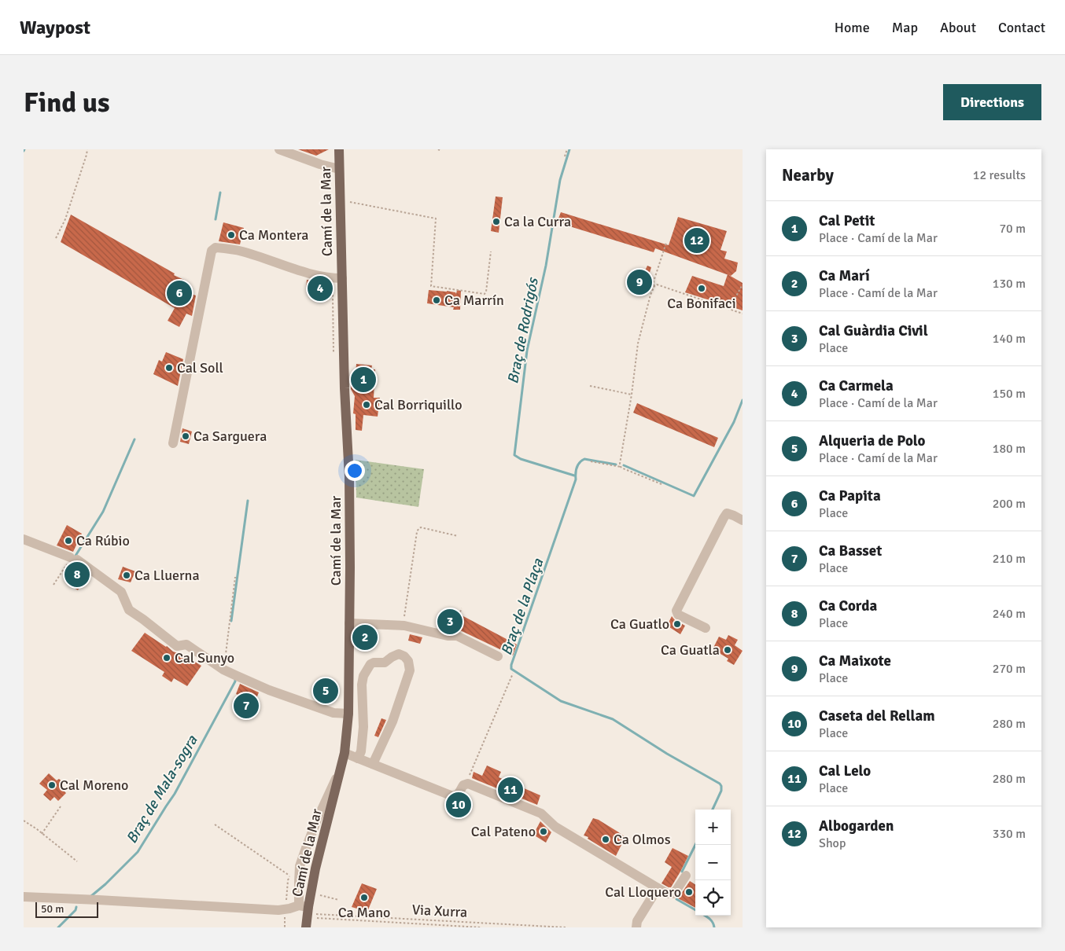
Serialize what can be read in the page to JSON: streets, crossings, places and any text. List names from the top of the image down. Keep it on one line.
{"streets":{"main road":["Camí de la Mar"],"path":["Via Xurra"]},"crossings":[["Camí de la Mar","Via Xurra"]],"water":["Braç de Rodrigós","Braç de la Plaça","Braç de Mala-sogra"],"places":["Ca la Curra","Ca Montera","Ca Bonifaci","Ca Marrín","Cal Soll","Cal Borriquillo","Ca Sarguera","Ca Rúbio","Ca Lluerna","Ca Guatlo","Ca Guatla","Cal Sunyo","Cal Moreno","Cal Pateno","Ca Olmos","Cal Lloquero","Ca Mano"],"scale_bar":"50 m","page":{"header":"Waypost","nav":["Home","Map","About","Contact"],"buttons":"Directions","title":"Find us","heading":["Nearby","12 results"],"list":[{"mark":"1","name":"Cal Petit","note":"Place · Camí de la Mar","value":"70 m"},{"mark":"2","name":"Ca Marí","note":"Place · Camí de la Mar","value":"130 m"},{"mark":"3","name":"Cal Guàrdia Civil","note":"Place","value":"140 m"},{"mark":"4","name":"Ca Carmela","note":"Place · Camí de la Mar","value":"150 m"},{"mark":"5","name":"Alqueria de Polo","note":"Place · Camí de la Mar","value":"180 m"},{"mark":"6","name":"Ca Papita","note":"Place","value":"200 m"},{"mark":"7","name":"Ca Basset","note":"Place","value":"210 m"},{"mark":"8","name":"Ca Corda","note":"Place","value":"240 m"},{"mark":"9","name":"Ca Maixote","note":"Place","value":"270 m"},{"mark":"10","name":"Caseta del Rellam","note":"Place","value":"280 m"},{"mark":"11","name":"Cal Lelo","note":"Place","value":"280 m"},{"mark":"12","name":"Albogarden","note":"Shop","value":"330 m"}],"pins":["12","9","4","6","1","8","3","2","5","7","11","10"],"map_buttons":["+","−"],"scale":"50 m"}}
